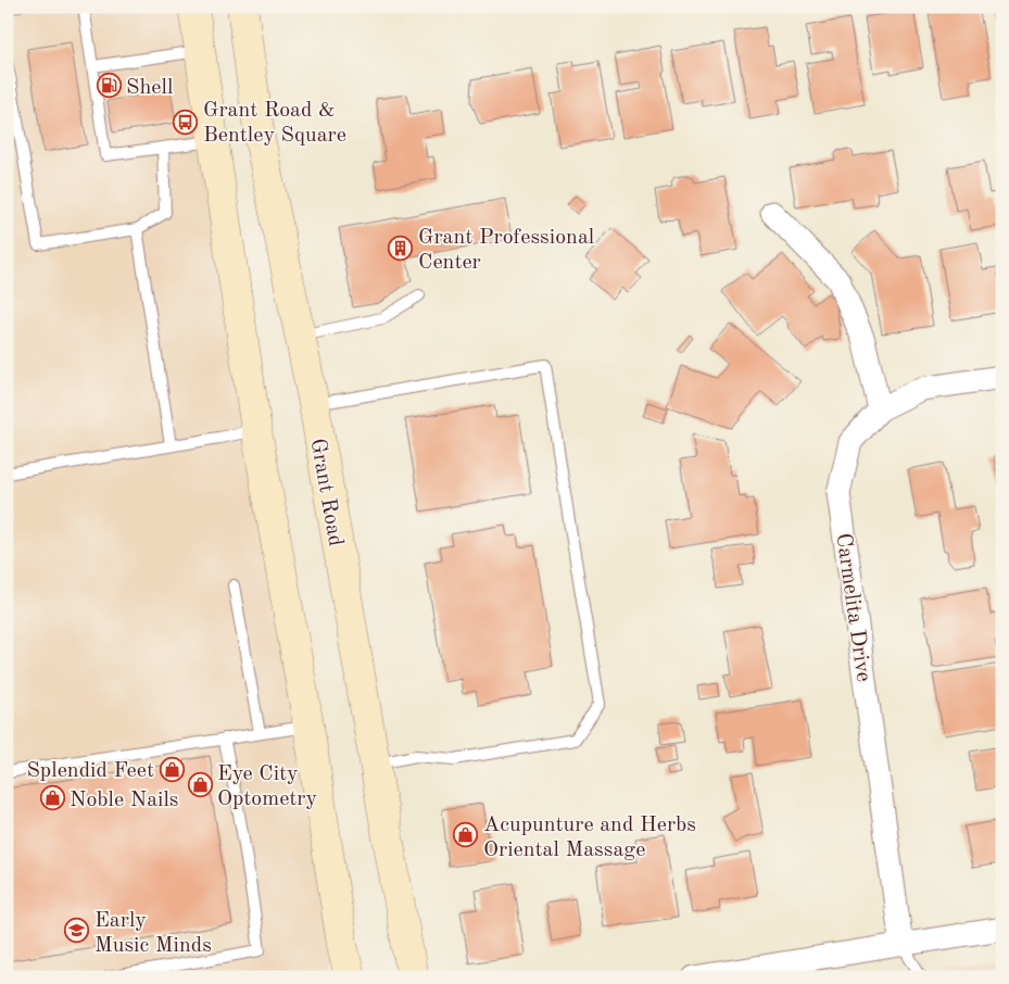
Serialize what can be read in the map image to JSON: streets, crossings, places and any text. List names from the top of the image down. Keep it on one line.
{"streets":{"main road":["Grant Road"],"street":["Carmelita Drive"]},"places":{"fuel station":["Shell"],"bus stop":["Grant Road & Bentley Square"],"building":["Grant Professional Center"],"shop":["Splendid Feet","Eye City Optometry","Noble Nails","Acupunture and Herbs Oriental Massage"],"school or university":["Early Music Minds"]}}
